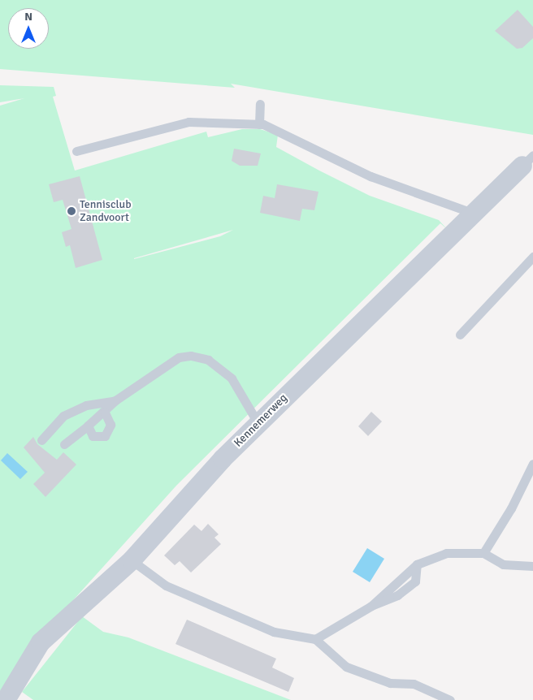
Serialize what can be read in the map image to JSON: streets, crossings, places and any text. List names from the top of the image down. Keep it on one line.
{"streets":{"street":["Kennemerweg"]},"places":["Tennisclub Zandvoort"],"north":"top"}
